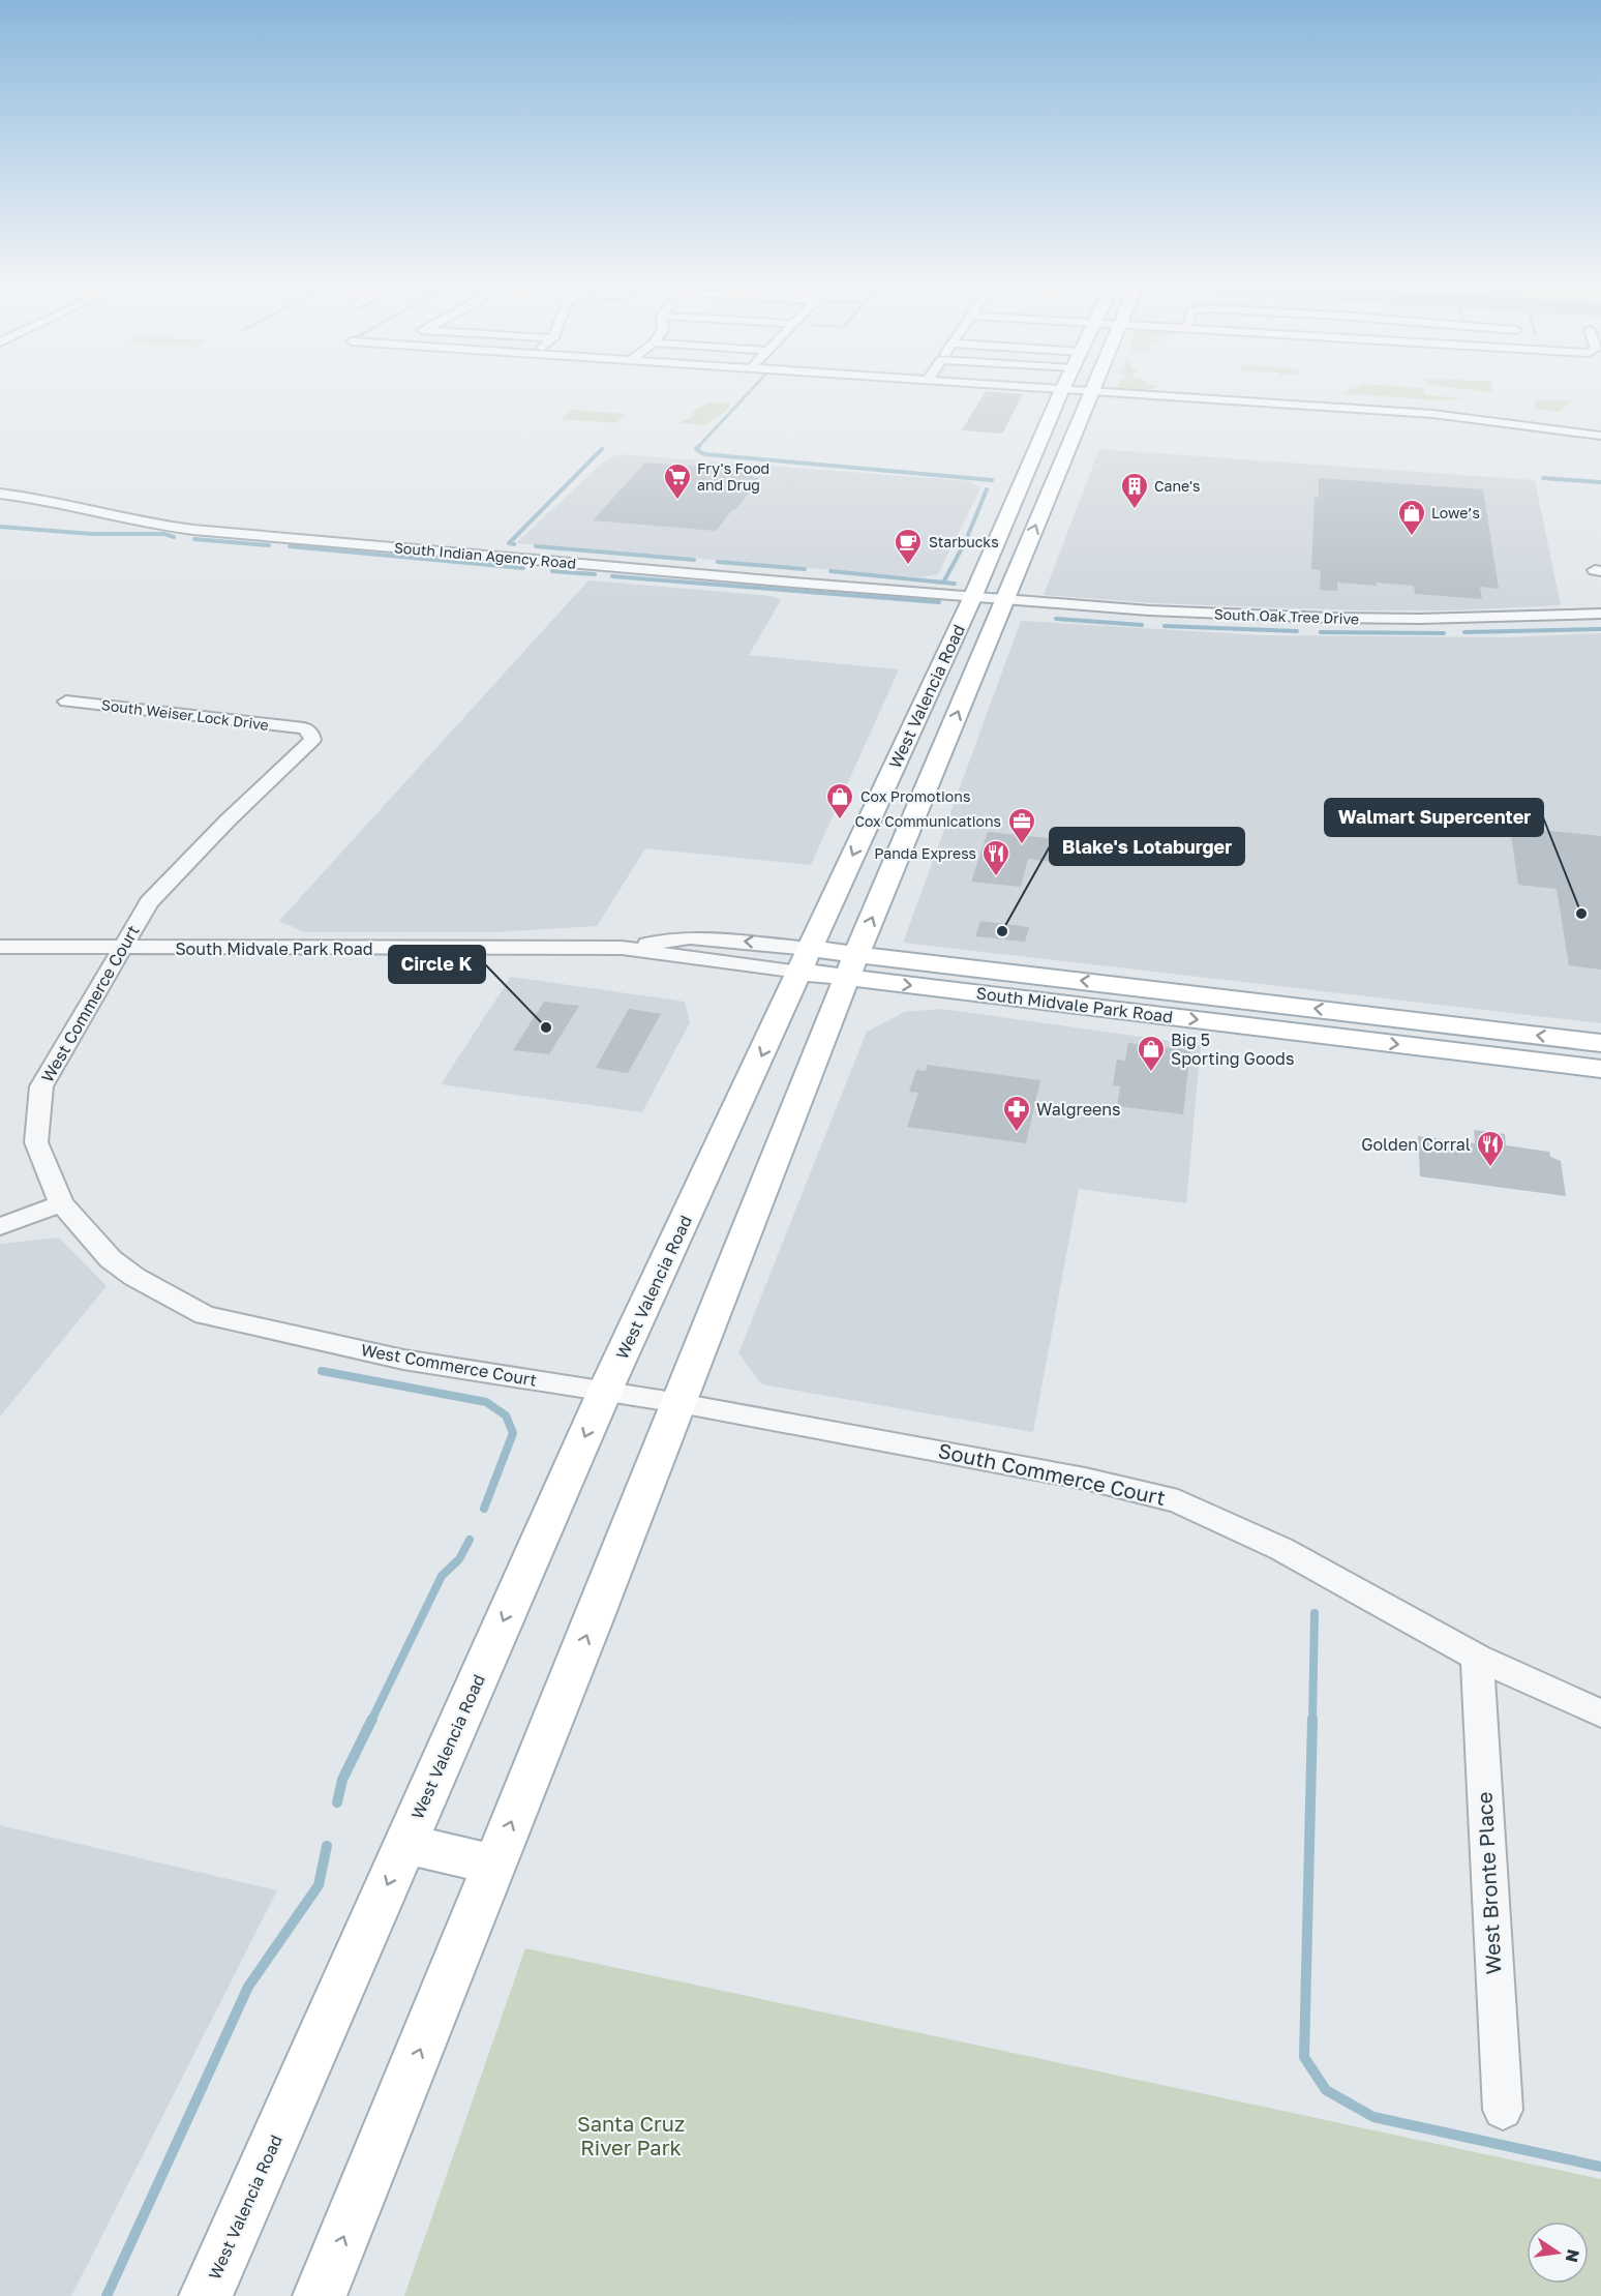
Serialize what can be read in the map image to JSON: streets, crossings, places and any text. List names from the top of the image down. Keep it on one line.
{"streets":{"main road":["West Valencia Road","South Midvale Park Road"],"street":["South Indian Agency Road","South Oak Tree Drive","South Weiser Lock Drive","West Commerce Court","South Commerce Court","West Bronte Place"]},"crossings":[["South Indian Agency Road","South Oak Tree Drive"],["South Indian Agency Road","West Valencia Road"],["South Oak Tree Drive","West Valencia Road"],["West Valencia Road","South Midvale Park Road"],["West Valencia Road","West Commerce Court"],["West Valencia Road","South Commerce Court"],["South Weiser Lock Drive","West Commerce Court"],["South Midvale Park Road","West Commerce Court"],["West Commerce Court","South Commerce Court"],["South Commerce Court","West Bronte Place"]],"parks":["Santa Cruz River Park"],"places":{"supermarket":["Fry's Food and Drug"],"building":["Cane's"],"shop":["Lowe’s","Cox Promotions","Big 5 Sporting Goods"],"cafe":["Starbucks"],"office":["Cox Communications"],"restaurant":["Panda Express","Golden Corral"],"other":["Walmart Supercenter","Blake's Lotaburger","Circle K"],"pharmacy":["Walgreens"]},"north":"right"}
